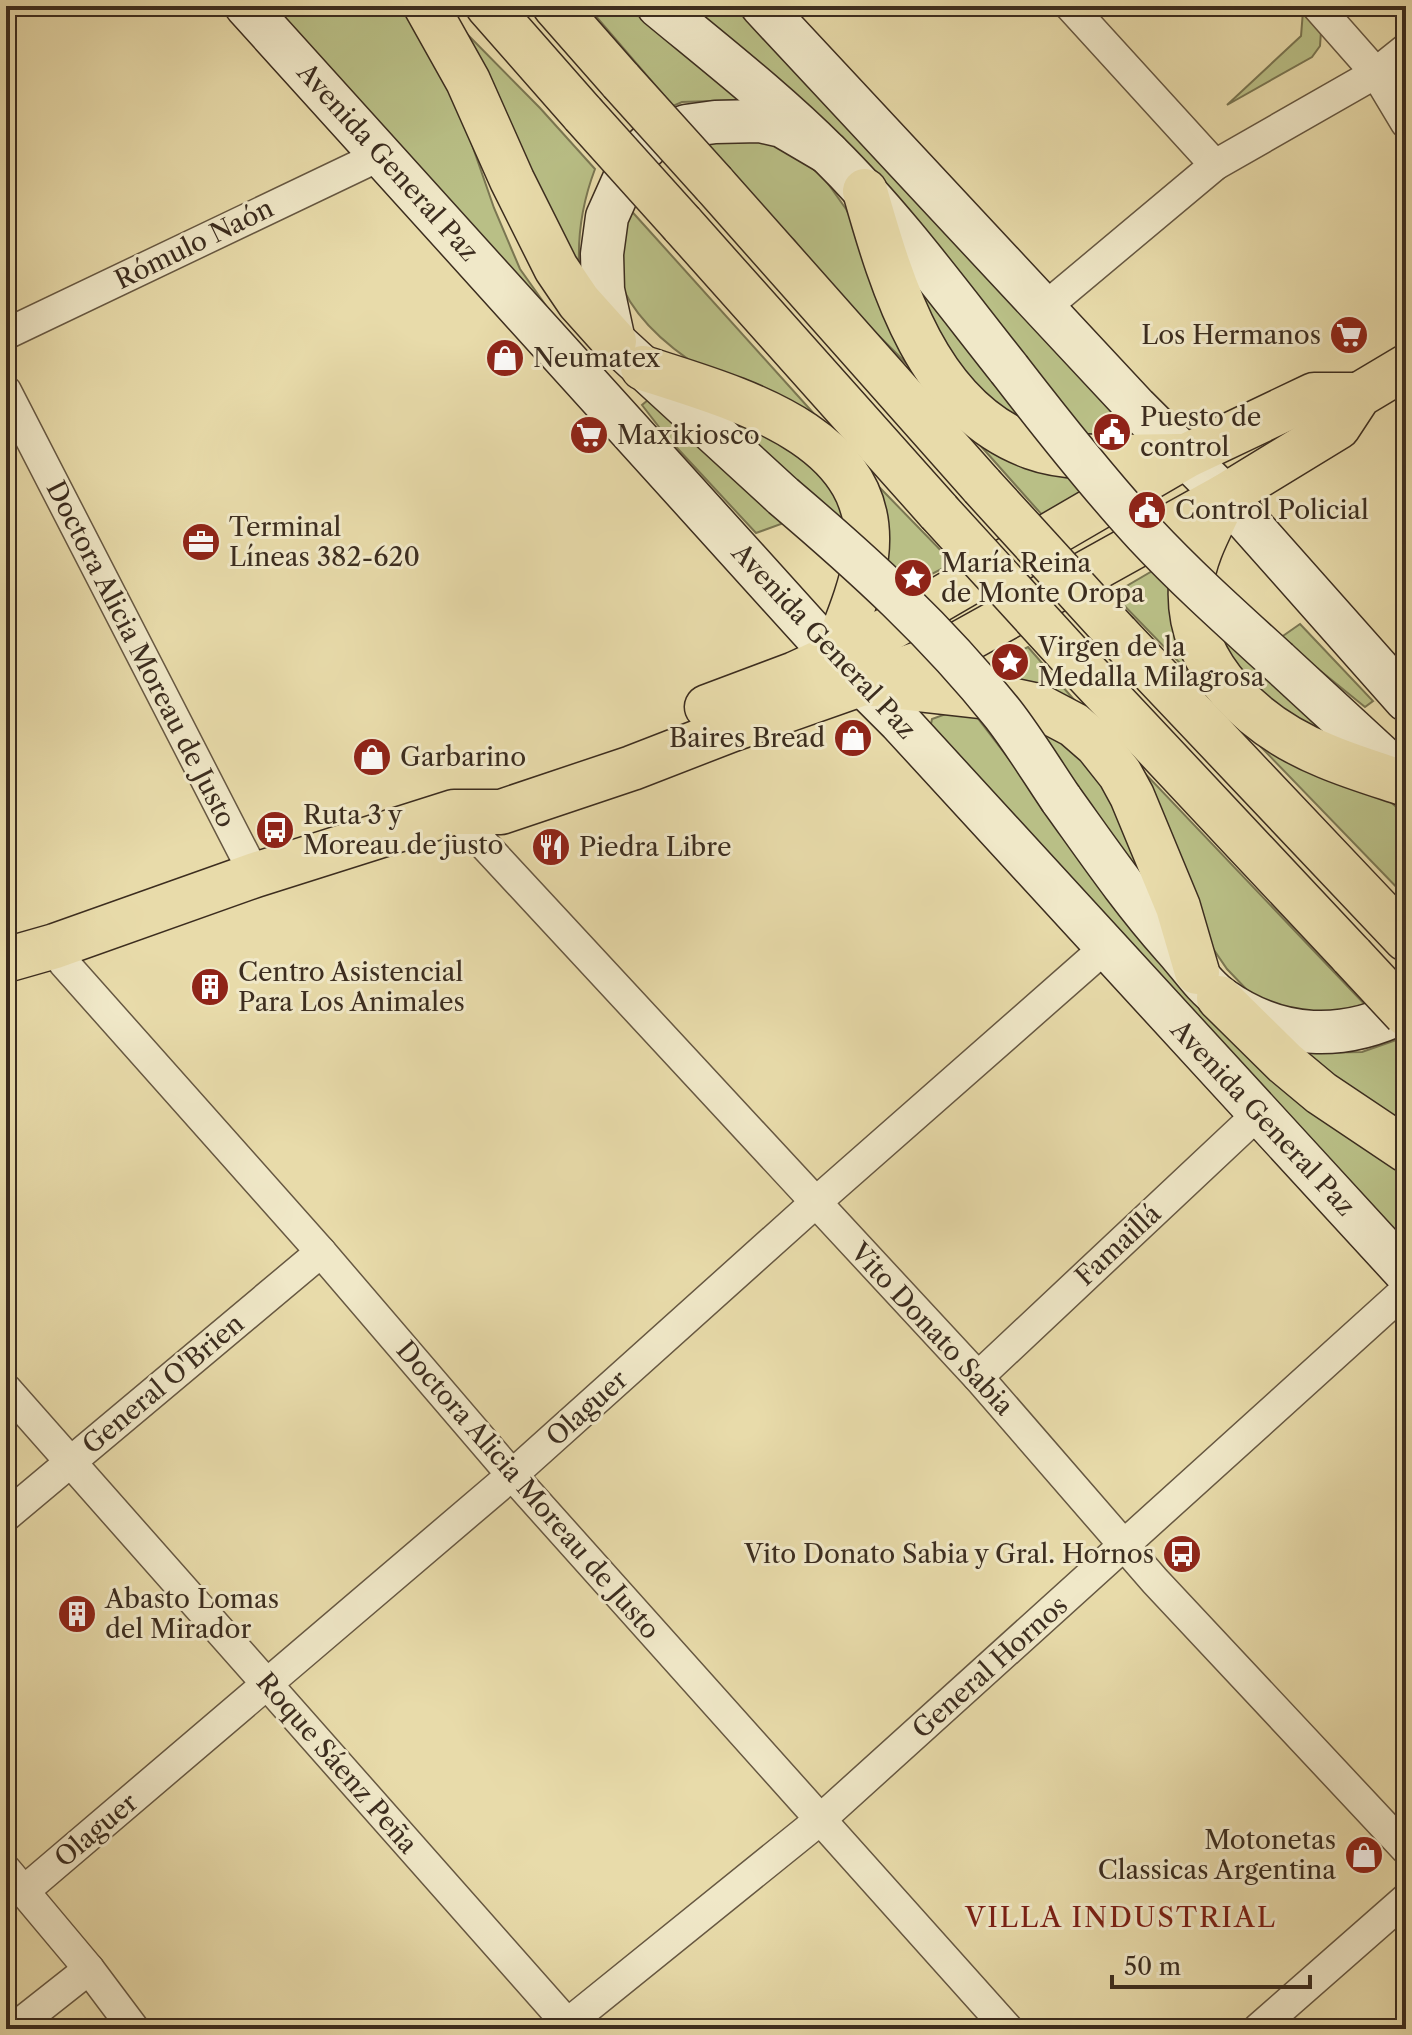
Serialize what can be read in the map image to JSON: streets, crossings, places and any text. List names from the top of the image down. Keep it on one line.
{"streets":{"street":["Avenida General Paz","Rómulo Naón","Doctora Alicia Moreau de Justo","Famaillá","Vito Donato Sabia","General O'Brien","Olaguer","General Hornos","Roque Sáenz Peña"]},"crossings":[["Avenida General Paz","Rómulo Naón"],["Avenida General Paz","Famaillá"],["Avenida General Paz","Olaguer"],["Doctora Alicia Moreau de Justo","General O'Brien"],["Doctora Alicia Moreau de Justo","Olaguer"],["Doctora Alicia Moreau de Justo","General Hornos"],["Famaillá","Vito Donato Sabia"],["Vito Donato Sabia","Olaguer"],["Vito Donato Sabia","General Hornos"],["General O'Brien","Roque Sáenz Peña"],["Olaguer","Roque Sáenz Peña"],["General Hornos","Roque Sáenz Peña"]],"districts":["VILLA INDUSTRIAL"],"places":{"supermarket":["Los Hermanos","Maxikiosco"],"shop":["Neumatex","Baires Bread","Garbarino","Motonetas Classicas Argentina"],"public building":["Puesto de control","Control Policial"],"office":["Terminal Líneas 382-620"],"place":["María Reina de Monte Oropa","Virgen de la Medalla Milagrosa"],"bus stop":["Ruta 3 y Moreau de justo","Vito Donato Sabia y Gral. Hornos"],"restaurant":["Piedra Libre"],"building":["Centro Asistencial Para Los Animales","Abasto Lomas del Mirador"]},"scale_bar":"50 m"}
